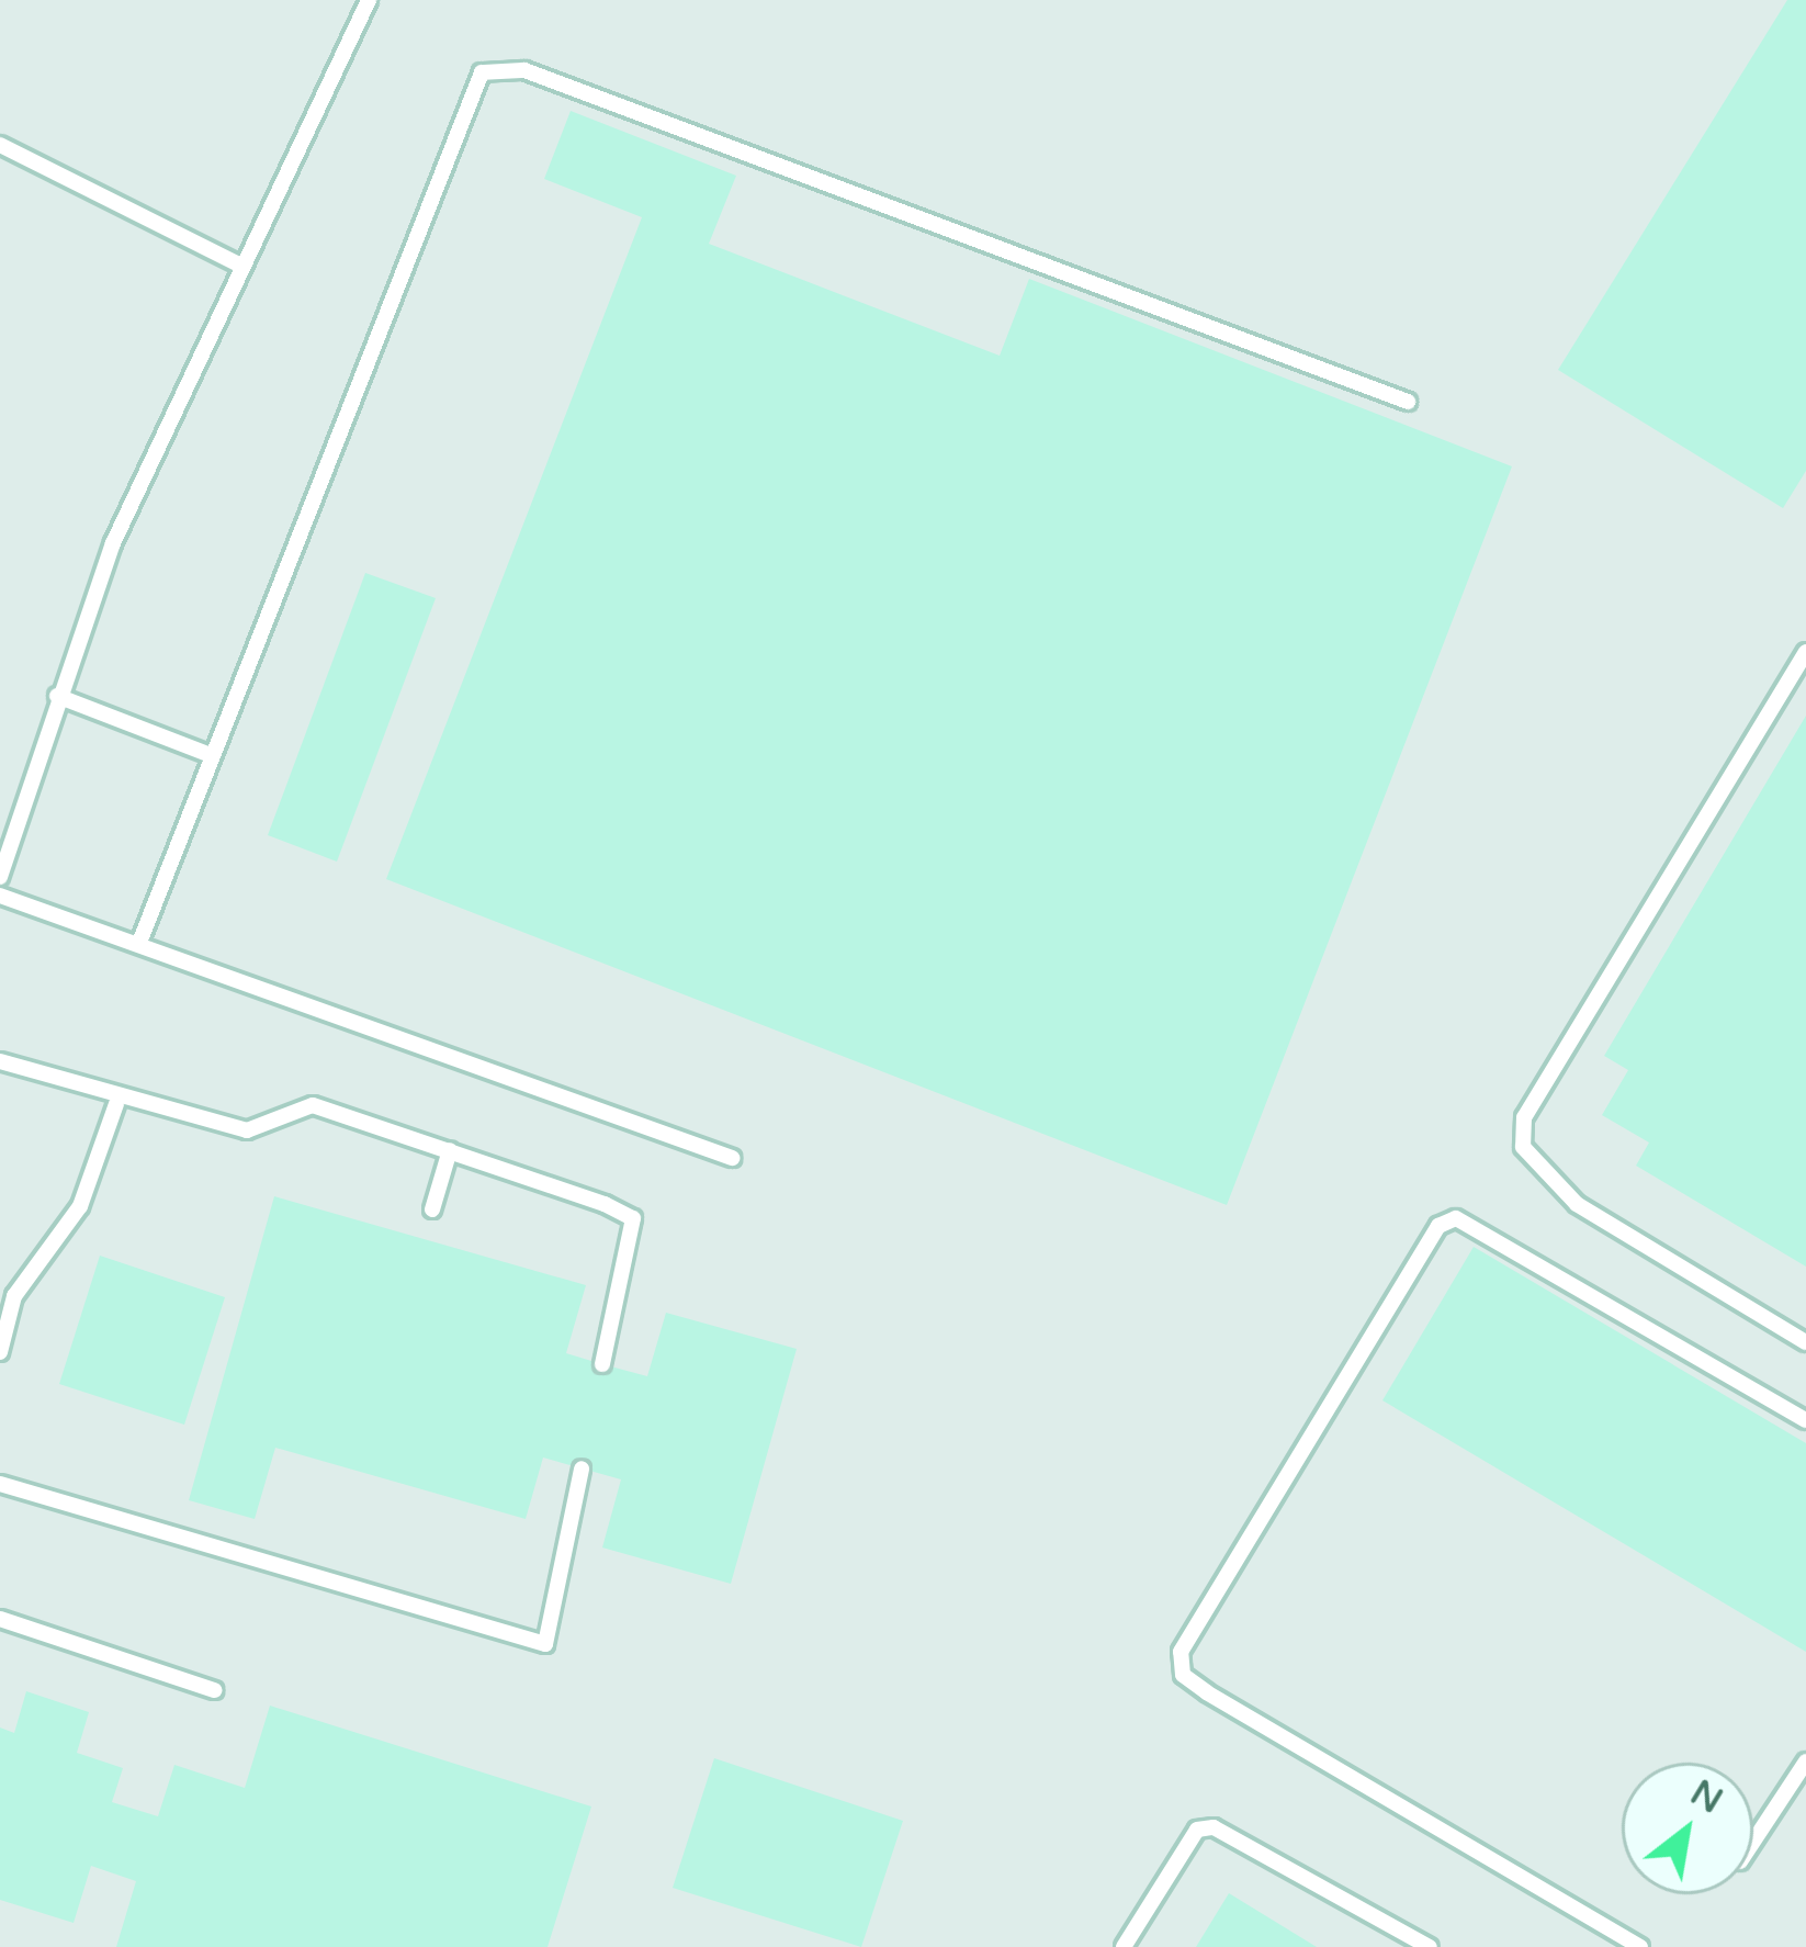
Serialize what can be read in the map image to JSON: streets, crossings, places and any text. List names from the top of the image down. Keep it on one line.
{"north":"top right"}
